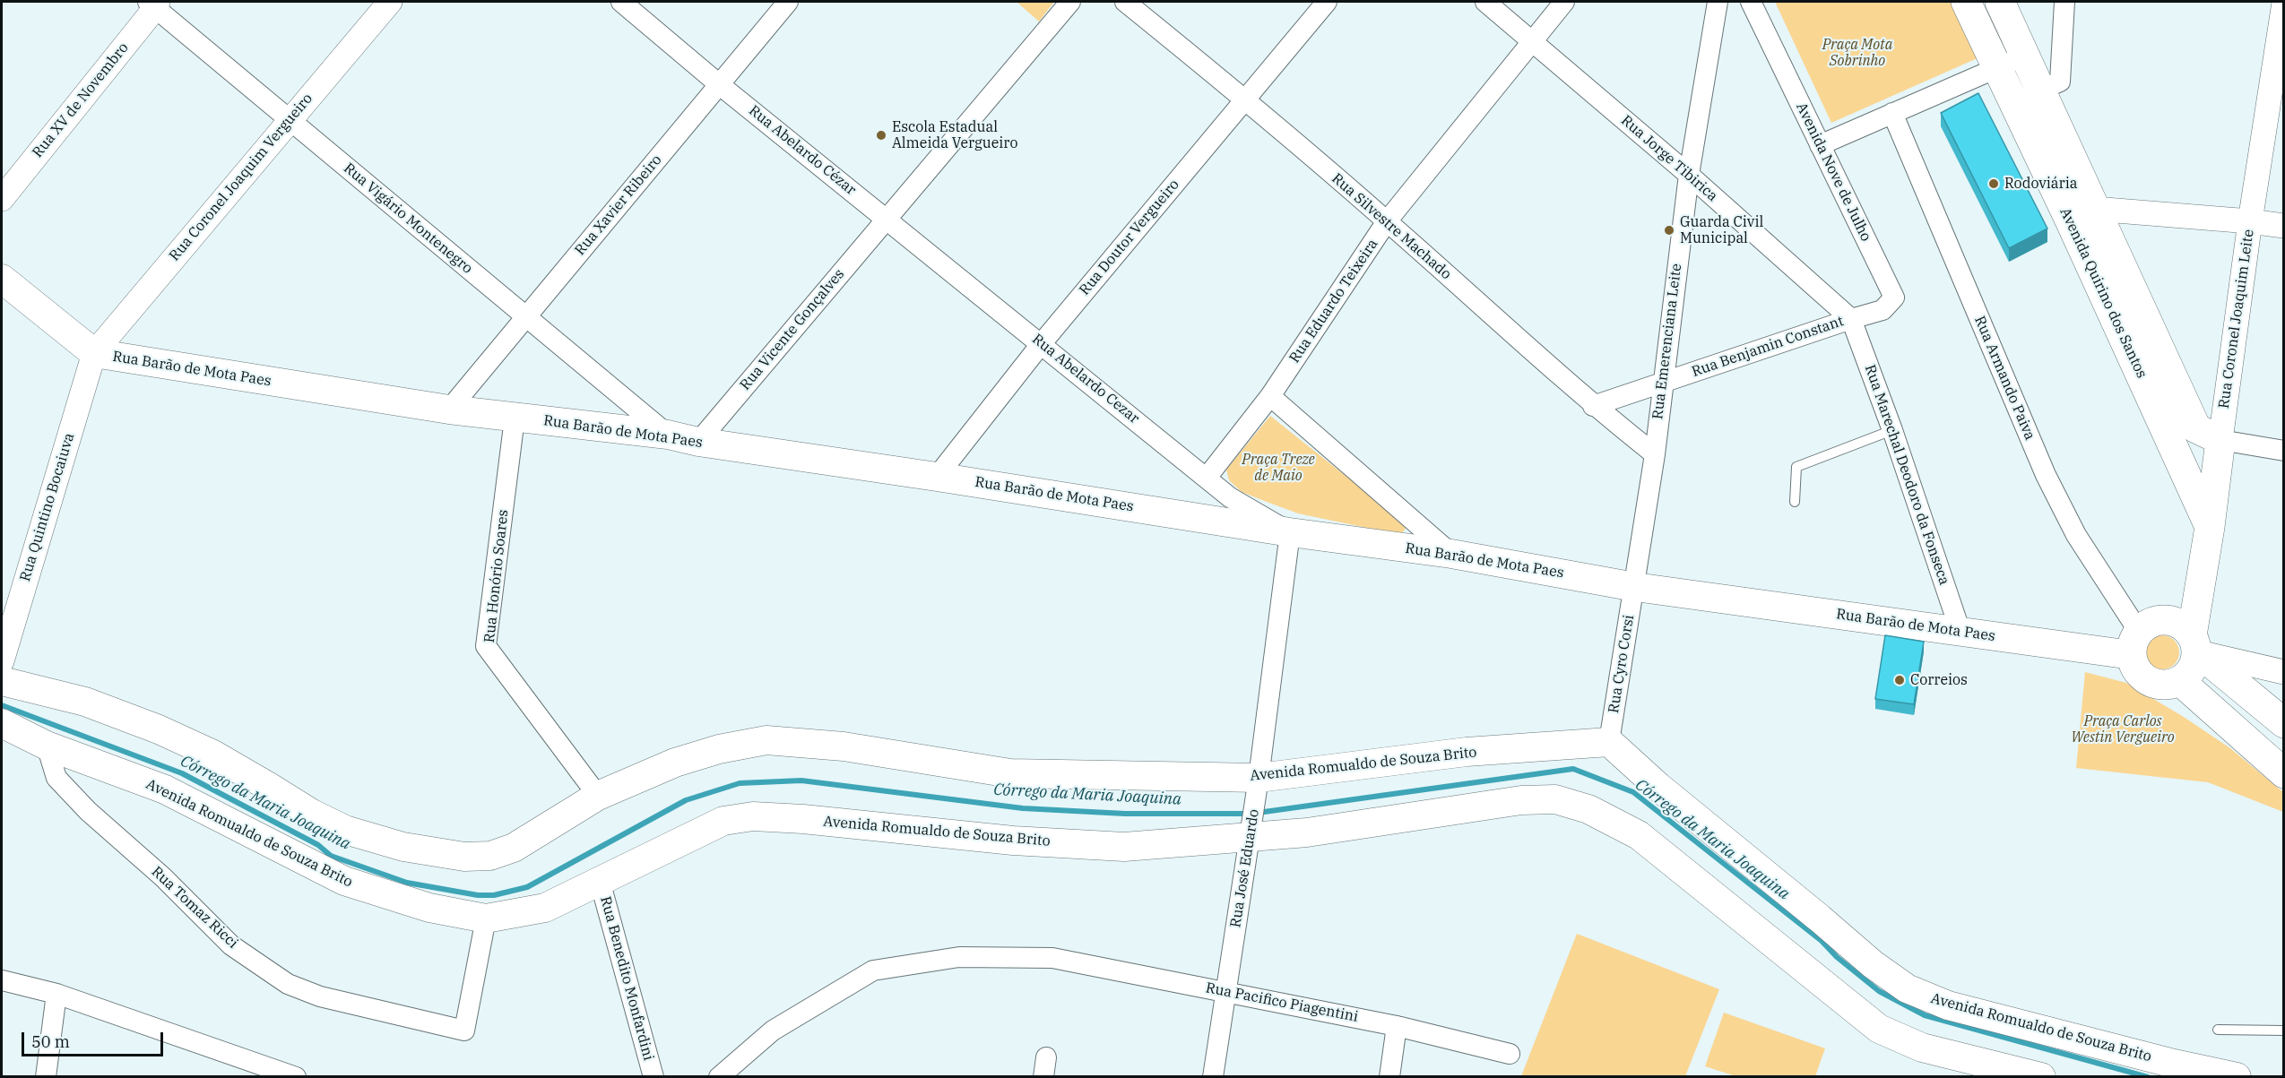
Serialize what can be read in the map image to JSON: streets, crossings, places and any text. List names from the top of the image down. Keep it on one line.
{"streets":{"main road":["Avenida Quirino dos Santos","Rua Coronel Joaquim Leite","Rua Barão de Mota Paes","Avenida Romualdo de Souza Brito"],"street":["Rua XV de Novembro","Rua Abelardo Cézar","Rua Jorge Tibirica","Avenida Nove de Julho","Rua Coronel Joaquim Vergueiro","Rua Xavier Ribeiro","Rua Vigário Montenegro","Rua Silvestre Machado","Rua Doutor Vergueiro","Rua Eduardo Teixeira","Rua Vicente Gonçalves","Rua Emerenciana Leite","Rua Benjamin Constant","Rua Armando Paiva","Rua Abelardo Cezar","Rua Marechal Deodoro da Fonseca","Rua Quintino Bocaiuva","Rua Honório Soares","Rua Cyro Corsi","Rua José Eduardo","Rua Tomaz Ricci","Rua Benedito Monfardini","Rua Pacifico Piagentini"]},"crossings":[["Rua XV de Novembro","Rua Vigário Montenegro"],["Rua Abelardo Cézar","Rua Xavier Ribeiro"],["Rua Abelardo Cézar","Rua Vicente Gonçalves"],["Rua Abelardo Cézar","Rua Abelardo Cezar"],["Rua Jorge Tibirica","Avenida Nove de Julho"],["Rua Jorge Tibirica","Rua Eduardo Teixeira"],["Rua Jorge Tibirica","Rua Emerenciana Leite"],["Rua Jorge Tibirica","Rua Benjamin Constant"],["Rua Jorge Tibirica","Rua Marechal Deodoro da Fonseca"],["Avenida Nove de Julho","Rua Benjamin Constant"],["Avenida Nove de Julho","Rua Marechal Deodoro da Fonseca"],["Rua Coronel Joaquim Vergueiro","Rua Vigário Montenegro"],["Rua Coronel Joaquim Vergueiro","Rua Barão de Mota Paes"],["Rua Coronel Joaquim Vergueiro","Rua Quintino Bocaiuva"],["Rua Xavier Ribeiro","Rua Vigário Montenegro"],["Rua Xavier Ribeiro","Rua Barão de Mota Paes"],["Rua Vigário Montenegro","Rua Barão de Mota Paes"],["Rua Silvestre Machado","Rua Doutor Vergueiro"],["Rua Silvestre Machado","Rua Eduardo Teixeira"],["Rua Silvestre Machado","Rua Emerenciana Leite"],["Rua Silvestre Machado","Rua Benjamin Constant"],["Rua Doutor Vergueiro","Rua Barão de Mota Paes"],["Rua Doutor Vergueiro","Rua Abelardo Cezar"],["Avenida Quirino dos Santos","Rua Coronel Joaquim Leite"],["Rua Eduardo Teixeira","Rua Abelardo Cezar"],["Rua Coronel Joaquim Leite","Rua Barão de Mota Paes"],["Rua Coronel Joaquim Leite","Rua Armando Paiva"],["Rua Vicente Gonçalves","Rua Barão de Mota Paes"],["Rua Vicente Gonçalves","Rua Abelardo Cezar"],["Rua Emerenciana Leite","Rua Benjamin Constant"],["Rua Emerenciana Leite","Rua Barão de Mota Paes"],["Rua Emerenciana Leite","Rua Cyro Corsi"],["Rua Benjamin Constant","Rua Marechal Deodoro da Fonseca"],["Rua Barão de Mota Paes","Rua Armando Paiva"],["Rua Barão de Mota Paes","Rua Abelardo Cezar"],["Rua Barão de Mota Paes","Rua Marechal Deodoro da Fonseca"],["Rua Barão de Mota Paes","Rua Quintino Bocaiuva"],["Rua Barão de Mota Paes","Rua Honório Soares"],["Rua Barão de Mota Paes","Rua Cyro Corsi"],["Rua Barão de Mota Paes","Rua José Eduardo"],["Rua Abelardo Cezar","Rua José Eduardo"],["Rua Honório Soares","Avenida Romualdo de Souza Brito"],["Rua Cyro Corsi","Avenida Romualdo de Souza Brito"],["Avenida Romualdo de Souza Brito","Rua José Eduardo"],["Avenida Romualdo de Souza Brito","Rua Tomaz Ricci"],["Avenida Romualdo de Souza Brito","Rua Benedito Monfardini"],["Rua José Eduardo","Rua Pacifico Piagentini"]],"water":["Córrego da Maria Joaquina"],"parks":["Praça Mota Sobrinho","Praça Treze de Maio","Praça Carlos Westin Vergueiro"],"places":["Escola Estadual Almeida Vergueiro","Rodoviária","Guarda Civil Municipal","Correios"],"scale_bar":"50 m"}
